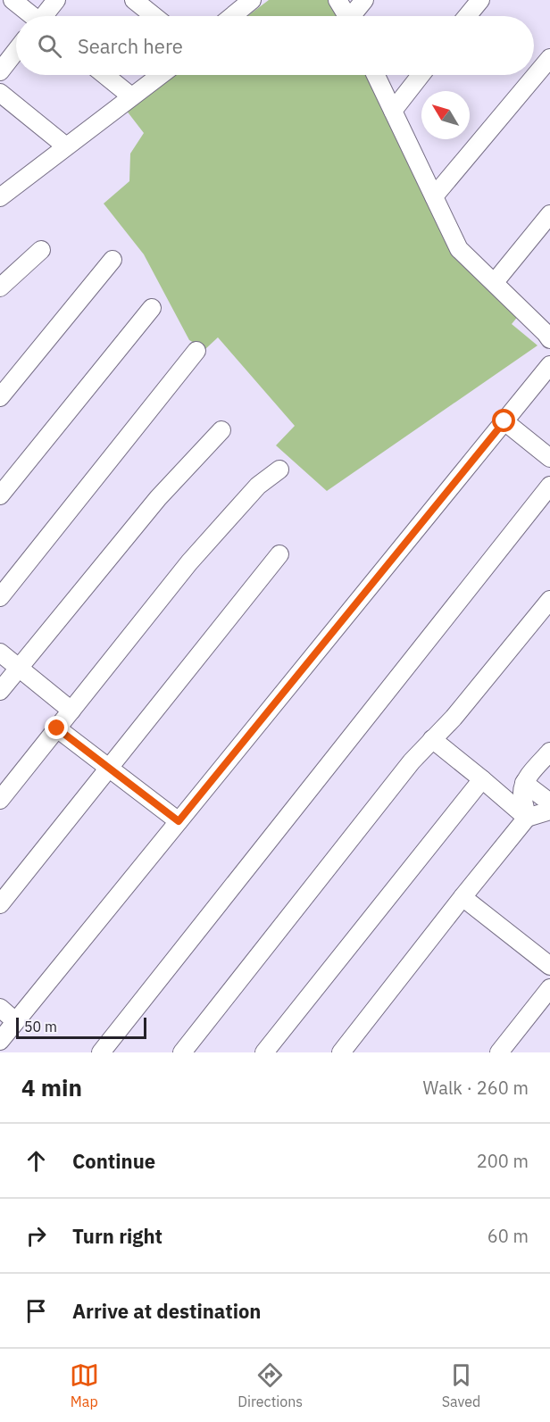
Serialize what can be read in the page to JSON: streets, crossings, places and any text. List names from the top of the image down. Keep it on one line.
{"scale_bar":"50 m","north":"top left","page":{"search":"Search here","scale":"50 m","heading":["4 min","Walk · 260 m"],"list":[["Continue","200 m"],["Turn right","60 m"],"Arrive at destination"],"nav":["Map","Directions","Saved"]}}
